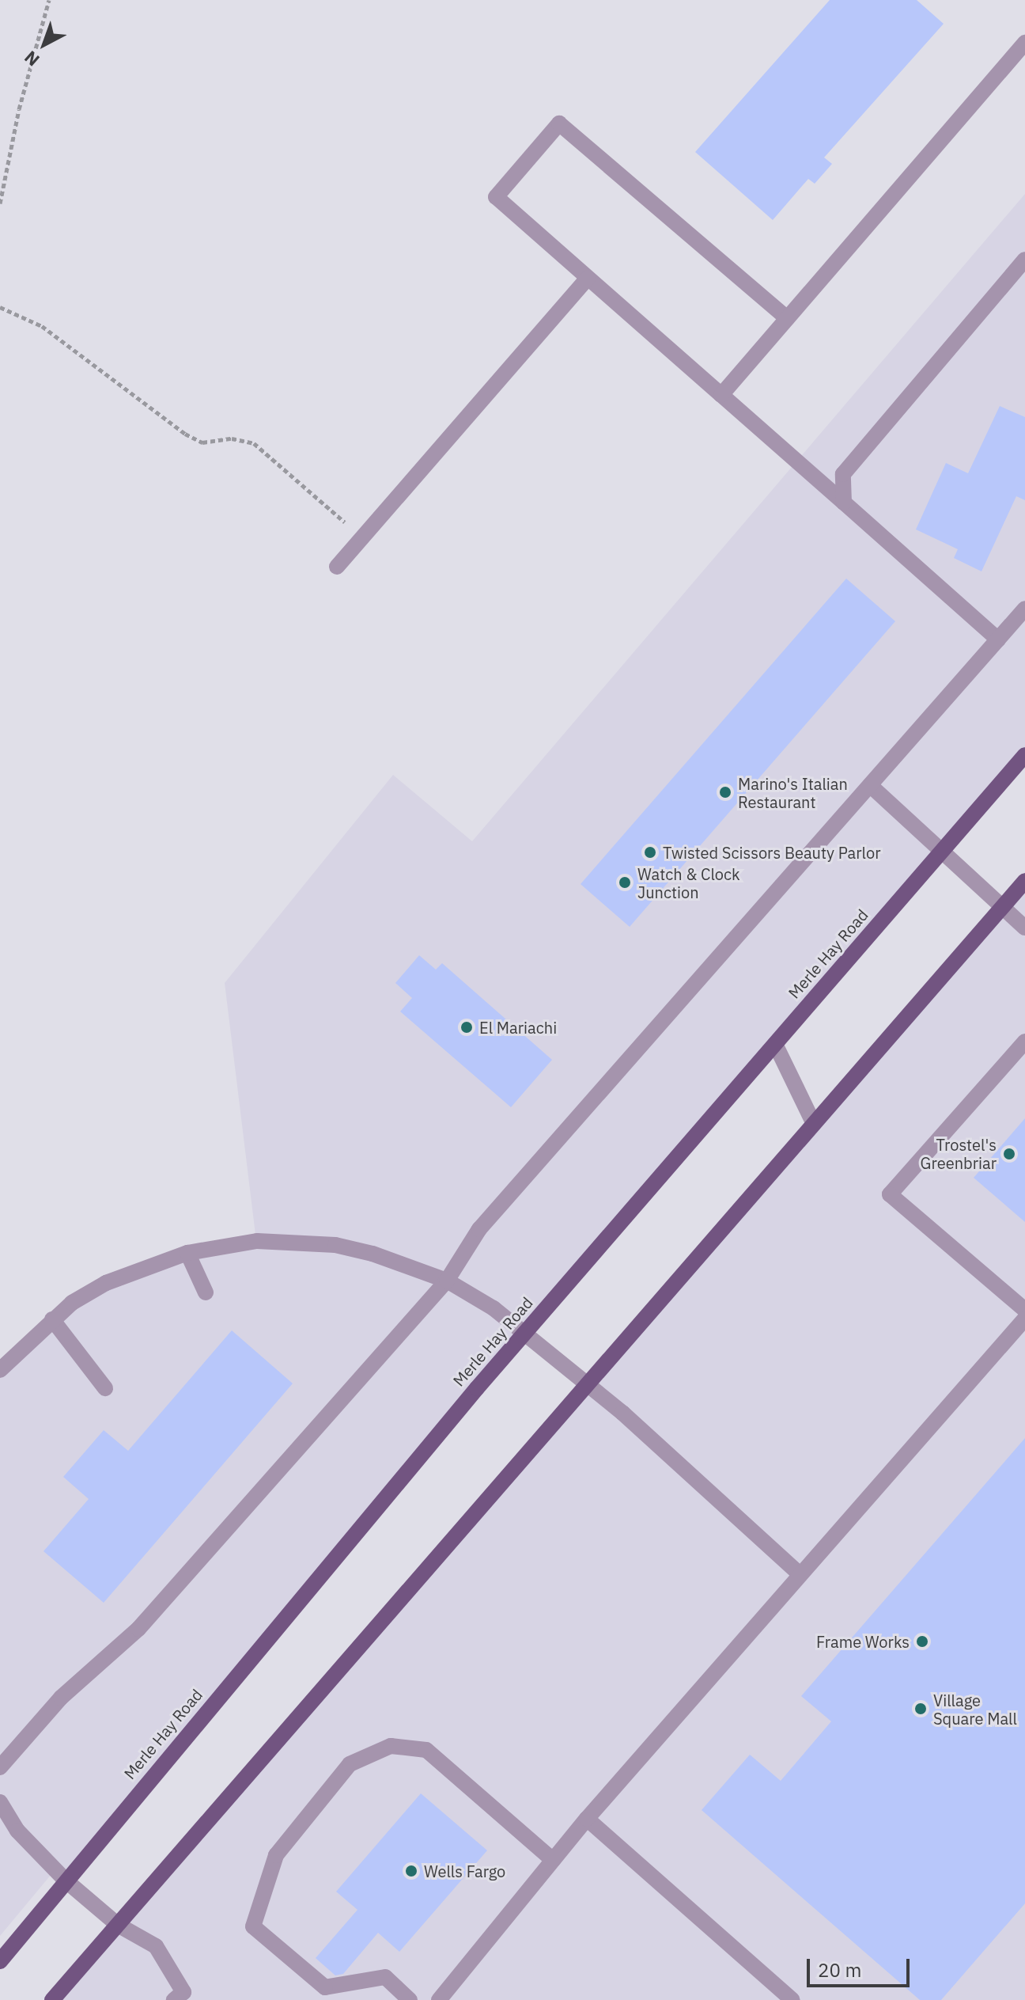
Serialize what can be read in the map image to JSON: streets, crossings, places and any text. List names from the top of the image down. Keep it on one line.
{"streets":{"main road":["Merle Hay Road"]},"places":["Marino's Italian Restaurant","Twisted Scissors Beauty Parlor","Watch & Clock Junction","El Mariachi","Trostel's Greenbriar","Frame Works","Village Square Mall","Wells Fargo"],"scale_bar":"20 m","north":"bottom left"}
